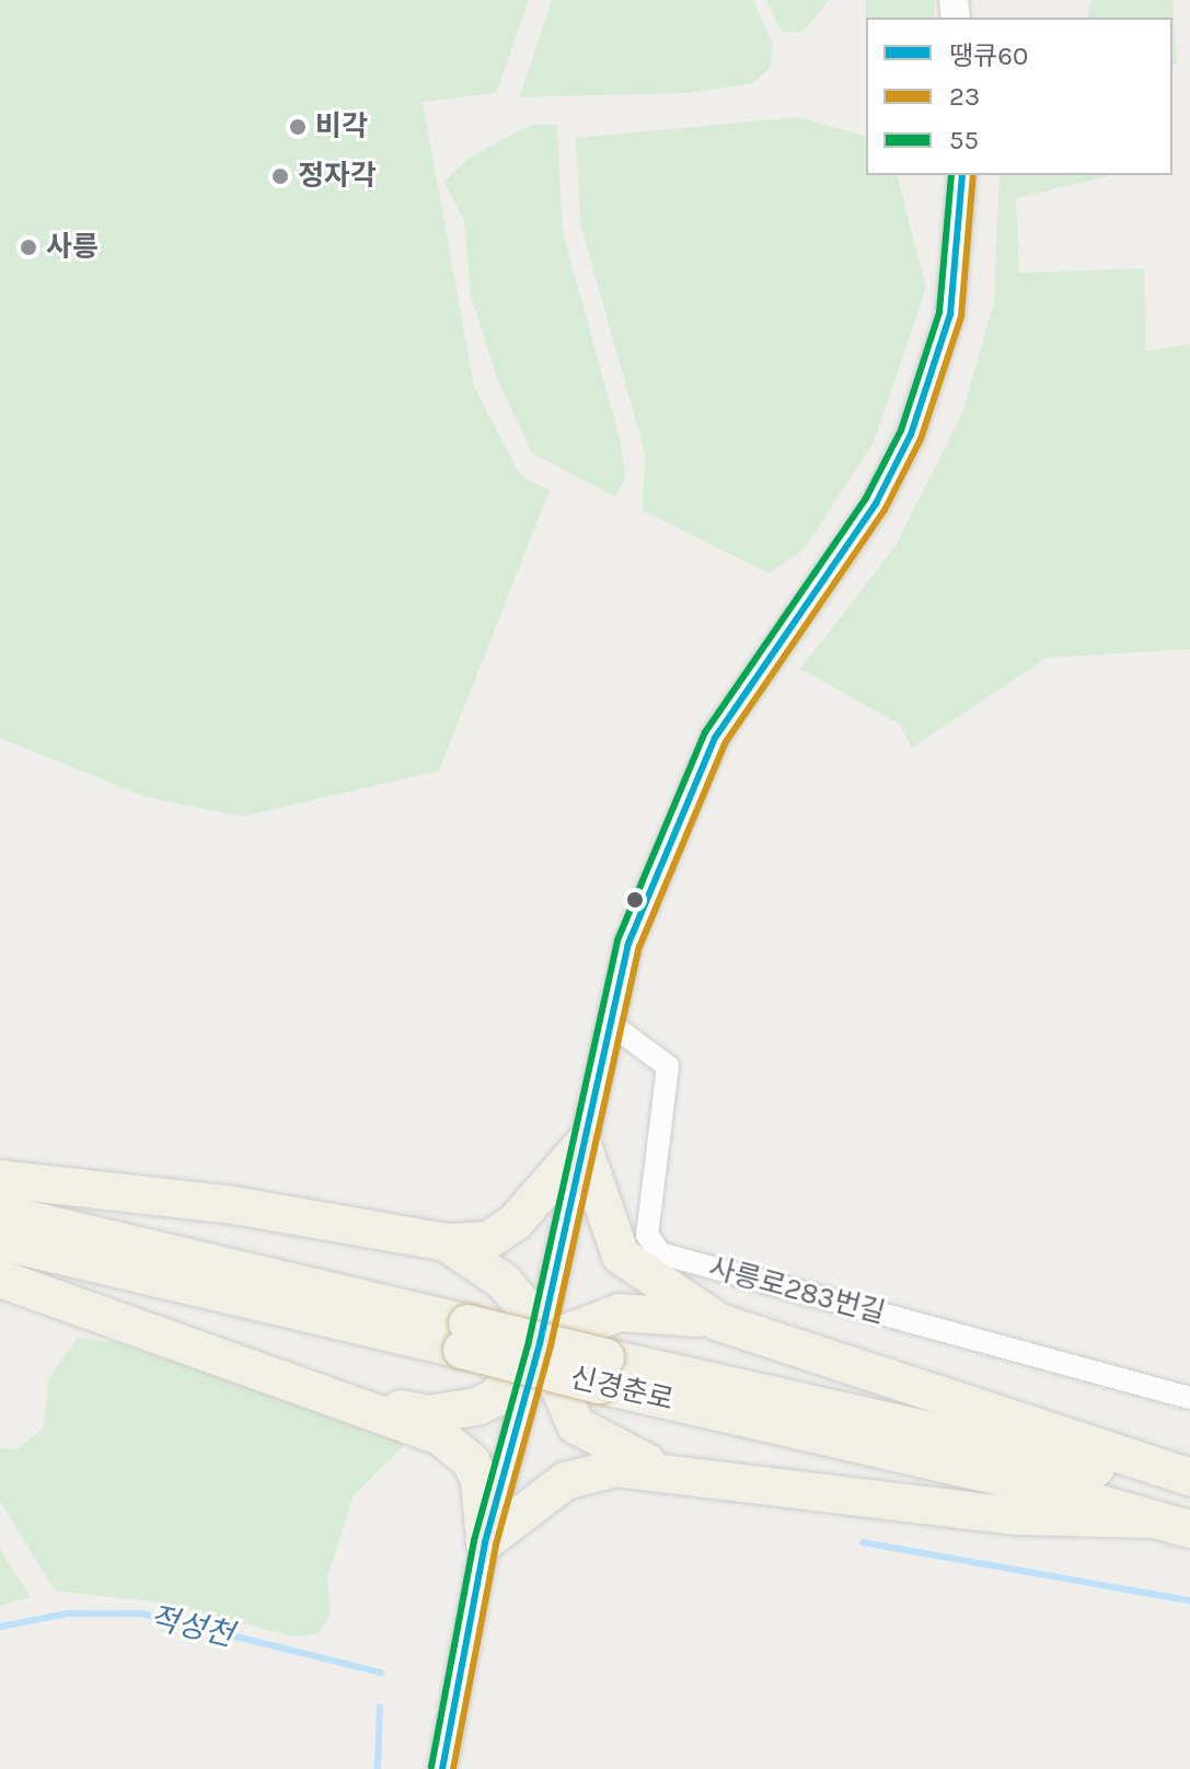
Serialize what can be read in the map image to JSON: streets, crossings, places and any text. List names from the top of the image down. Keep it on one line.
{"streets":{"highway":["신경춘로"],"street":["사릉로283번길"]},"water":["적성천"],"places":["비각","정자각","사릉"],"lines":["transit line 땡큐60","transit line 23","transit line 55"],"legend":["땡큐60","23","55"]}
